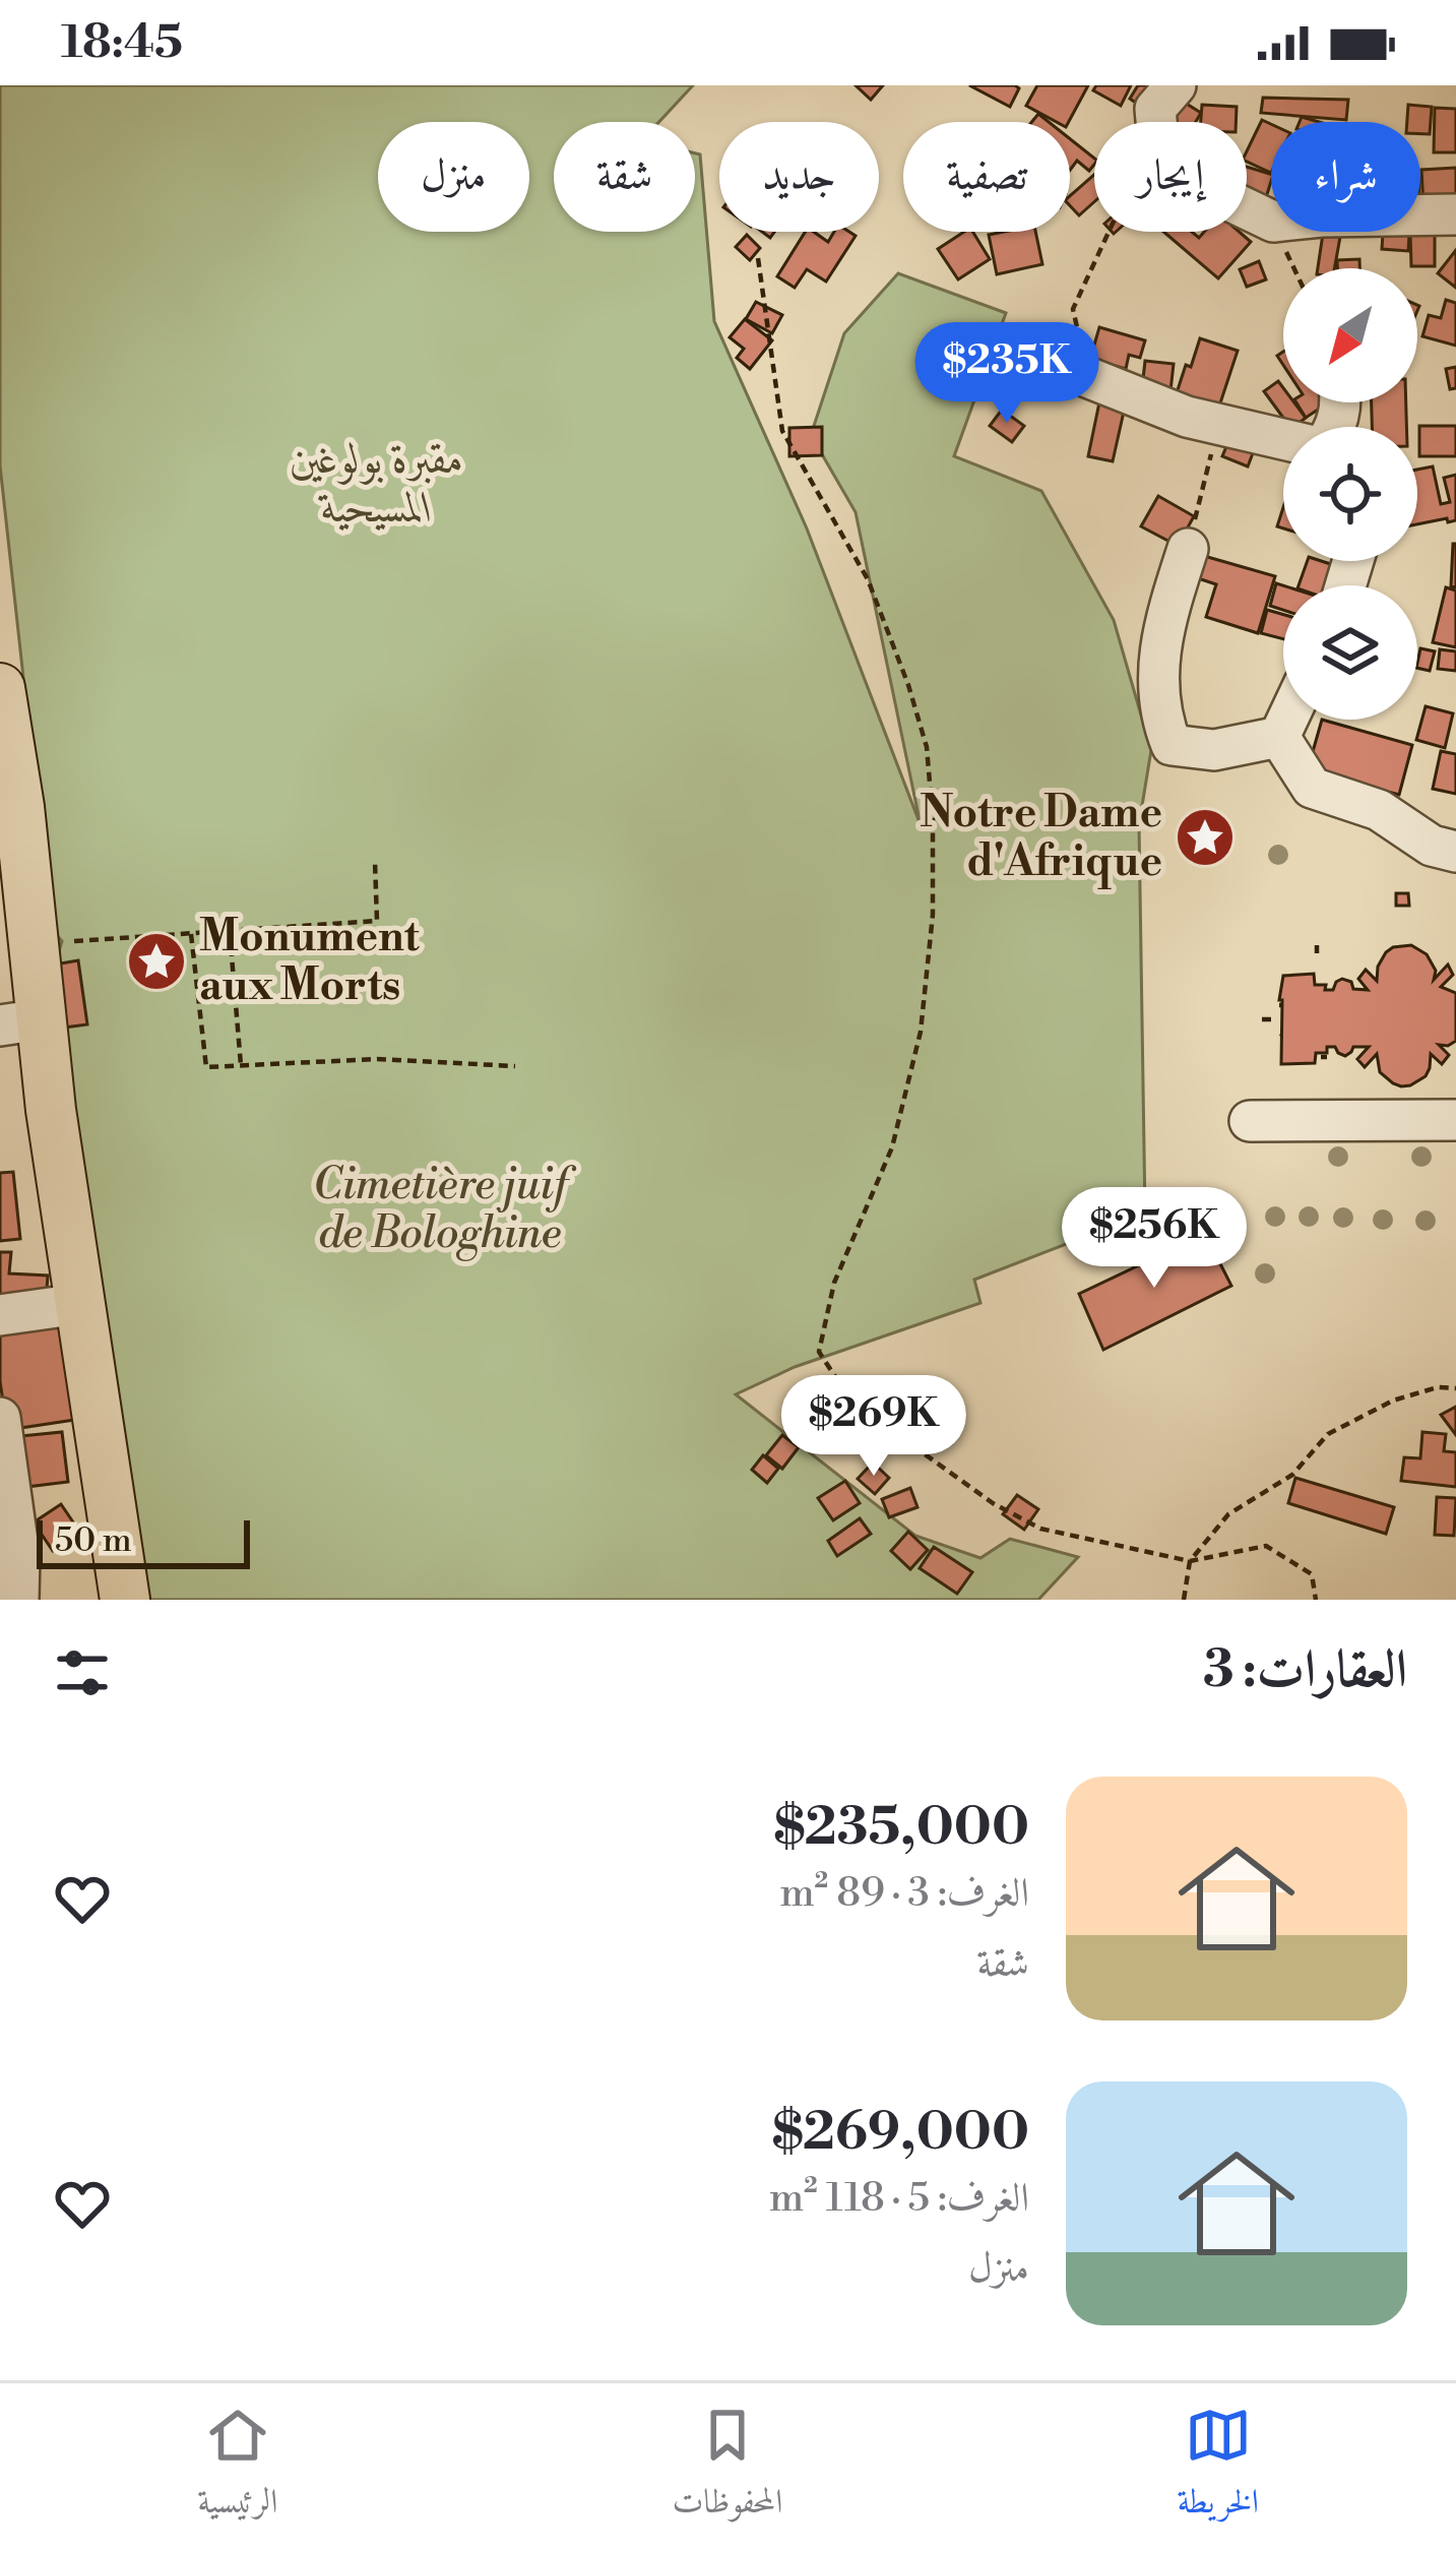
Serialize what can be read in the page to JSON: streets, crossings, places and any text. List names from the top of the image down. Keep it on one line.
{"parks":["مقبرة بولوغين المسيحية","Cimetière juif de Bologhine"],"places":{"place":["Notre Dame d'Afrique","Monument aux Morts"]},"scale_bar":"50 m","north":"bottom left","page":{"status":"18:45","chip":["شراء","إيجار","تصفية","جديد","شقة","منزل"],"price":["$235K","$256K","$269K"],"scale":"50 m","heading":"العقارات: 3","list":[{"name":"$235,000","note":"الغرف: 3 · 89 m² · شقة"},{"name":"$269,000","note":"الغرف: 5 · 118 m² · منزل"}],"tabs":["الخريطة","المحفوظات","الرئيسية"]}}
